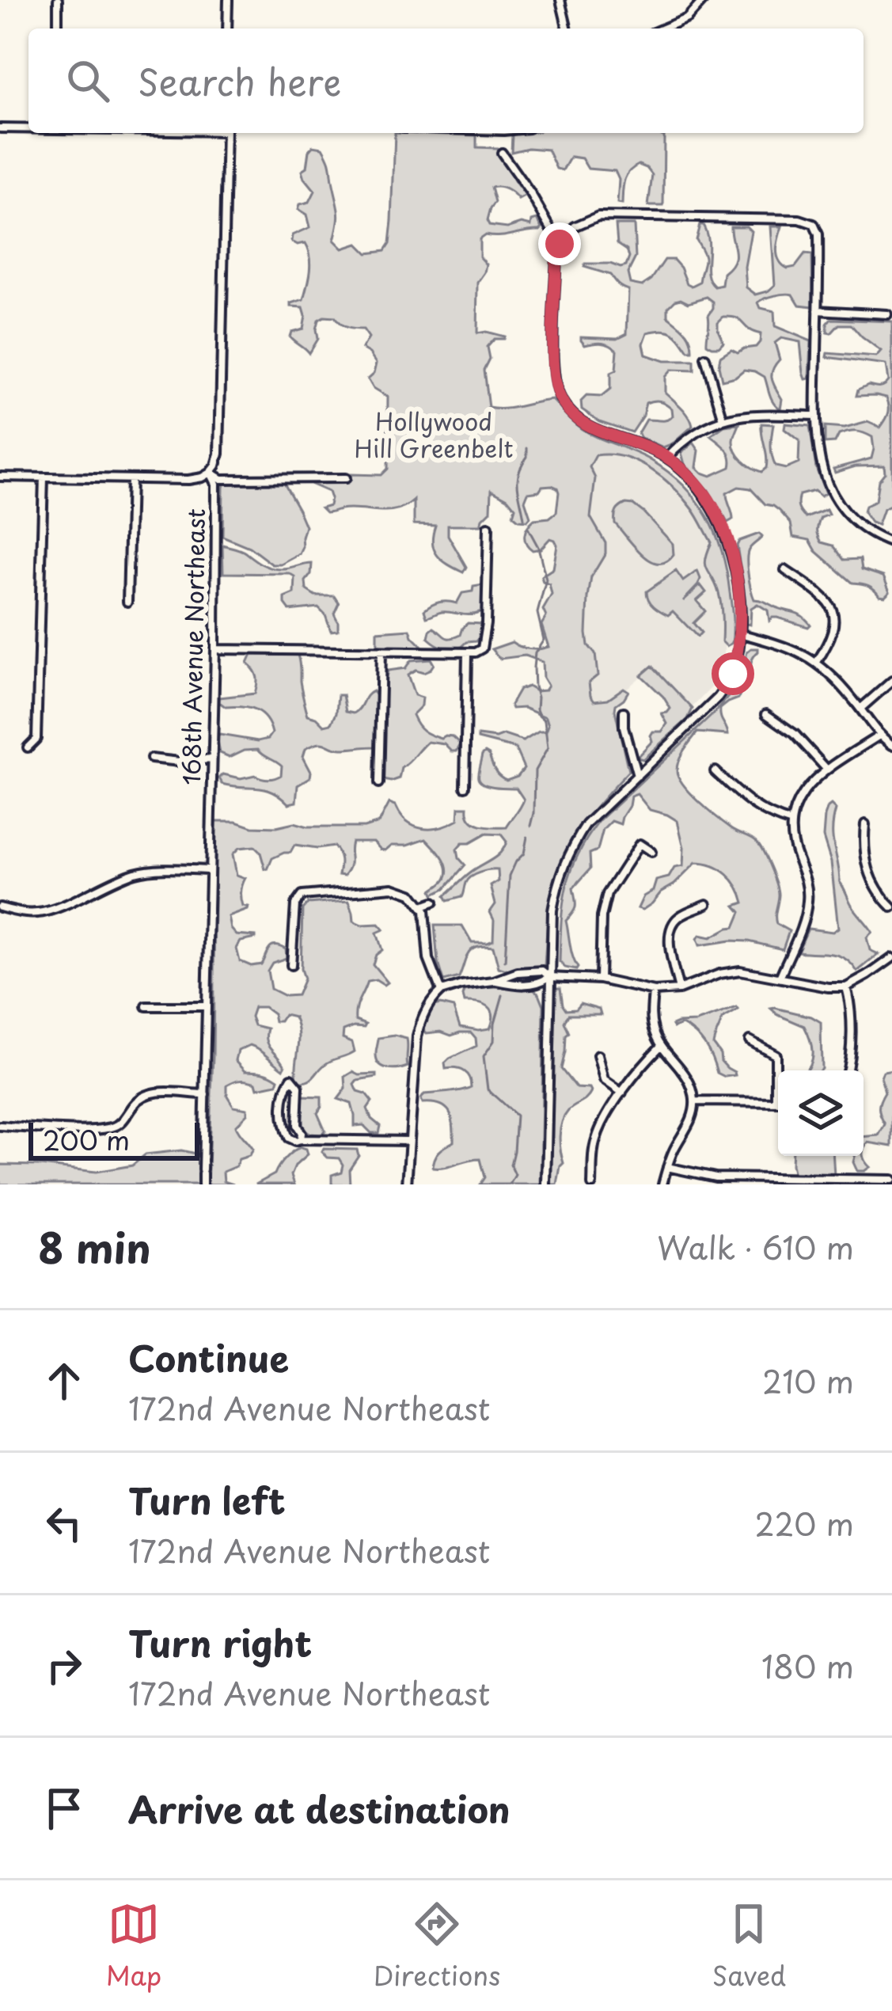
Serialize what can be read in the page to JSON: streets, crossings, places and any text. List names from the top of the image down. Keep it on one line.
{"streets":{"street":["168th Avenue Northeast"]},"parks":["Hollywood Hill Greenbelt"],"scale_bar":"200 m","page":{"search":"Search here","scale":"200 m","heading":["8 min","Walk · 610 m"],"list":[["Continue","172nd Avenue Northeast","210 m"],["Turn left","172nd Avenue Northeast","220 m"],["Turn right","172nd Avenue Northeast","180 m"],"Arrive at destination"],"nav":["Map","Directions","Saved"]}}
